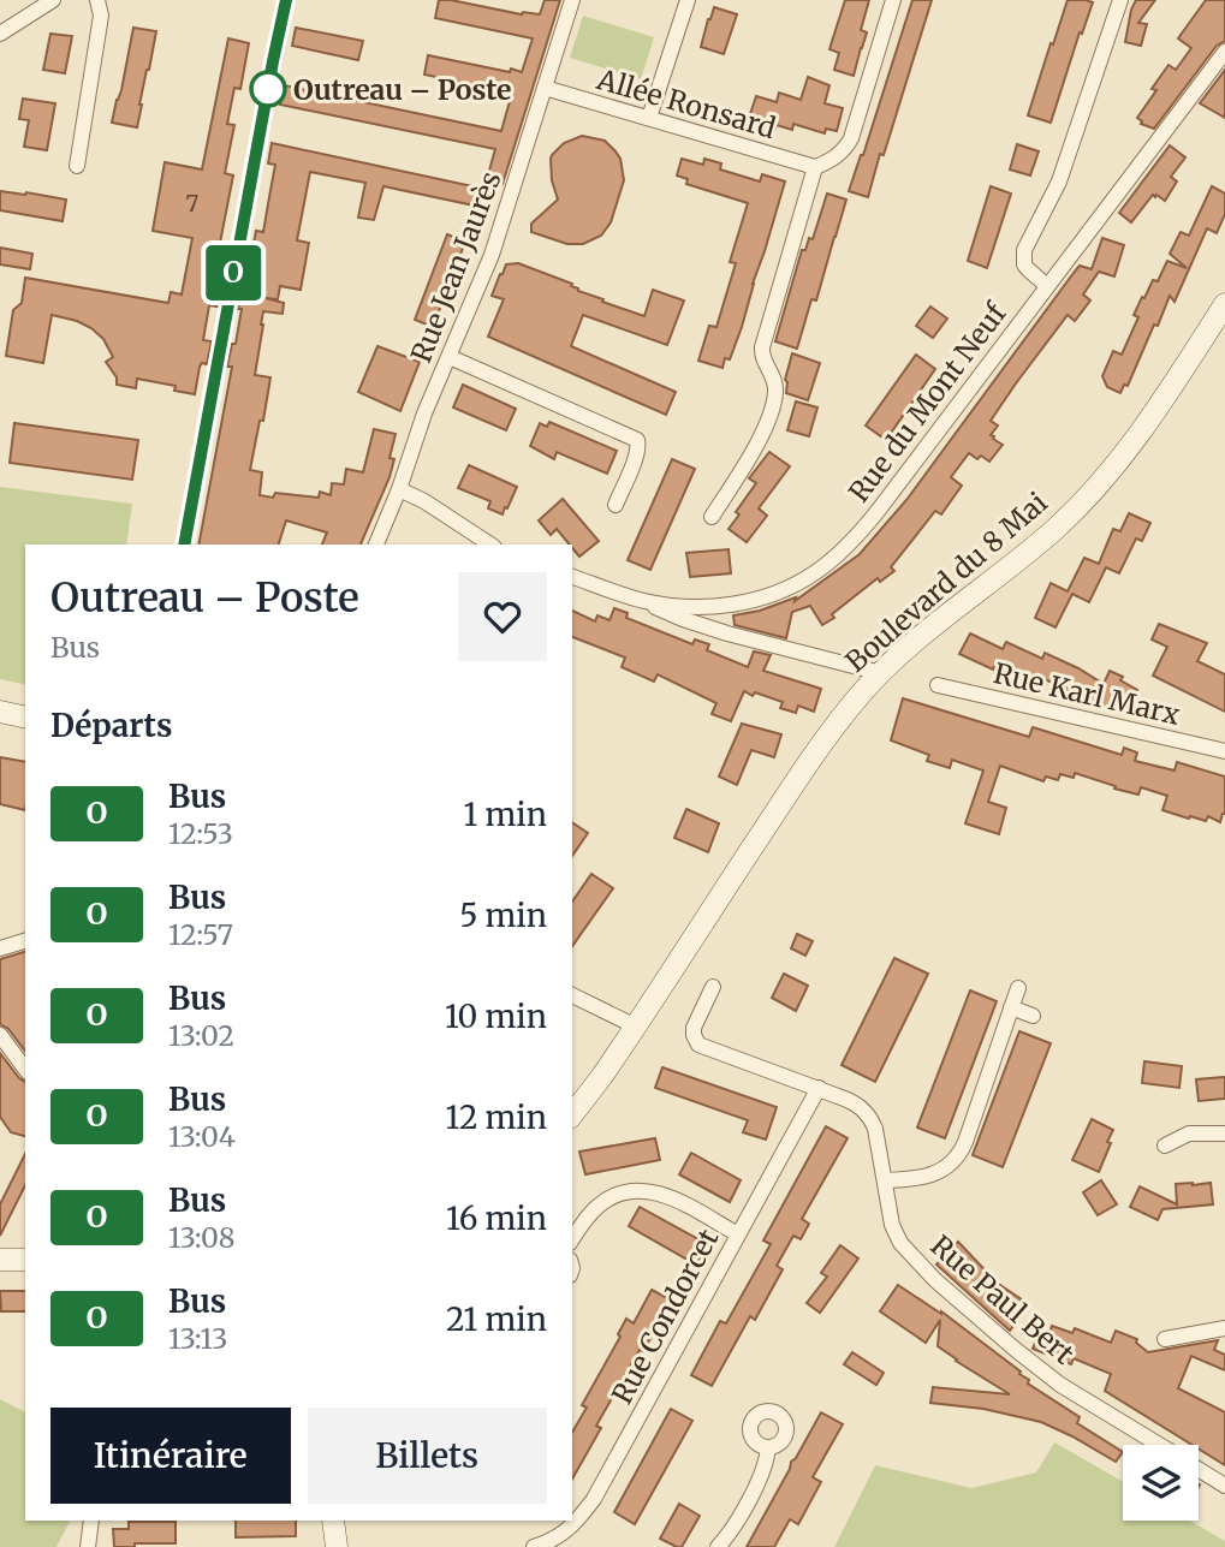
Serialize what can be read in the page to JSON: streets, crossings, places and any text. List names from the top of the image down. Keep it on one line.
{"streets":{"main road":["Boulevard du 8 Mai"],"street":["Allée Ronsard","Rue Jean Jaurès","Rue du Mont Neuf","Rue Karl Marx","Rue Paul Bert","Rue Condorcet"]},"crossings":[["Allée Ronsard","Rue Jean Jaurès"],["Rue Paul Bert","Rue Condorcet"]],"places":["Outreau – Poste"],"lines":["bus line O"],"house_numbers":["7"],"page":{"on_map":"O","heading":[["Outreau – Poste","Bus"],"Départs"],"list":[{"mark":"O","name":"Bus","note":"12:53","value":"1 min"},{"mark":"O","name":"Bus","note":"12:57","value":"5 min"},{"mark":"O","name":"Bus","note":"13:02","value":"10 min"},{"mark":"O","name":"Bus","note":"13:04","value":"12 min"},{"mark":"O","name":"Bus","note":"13:08","value":"16 min"},{"mark":"O","name":"Bus","note":"13:13","value":"21 min"}],"buttons":["Itinéraire","Billets"]}}
